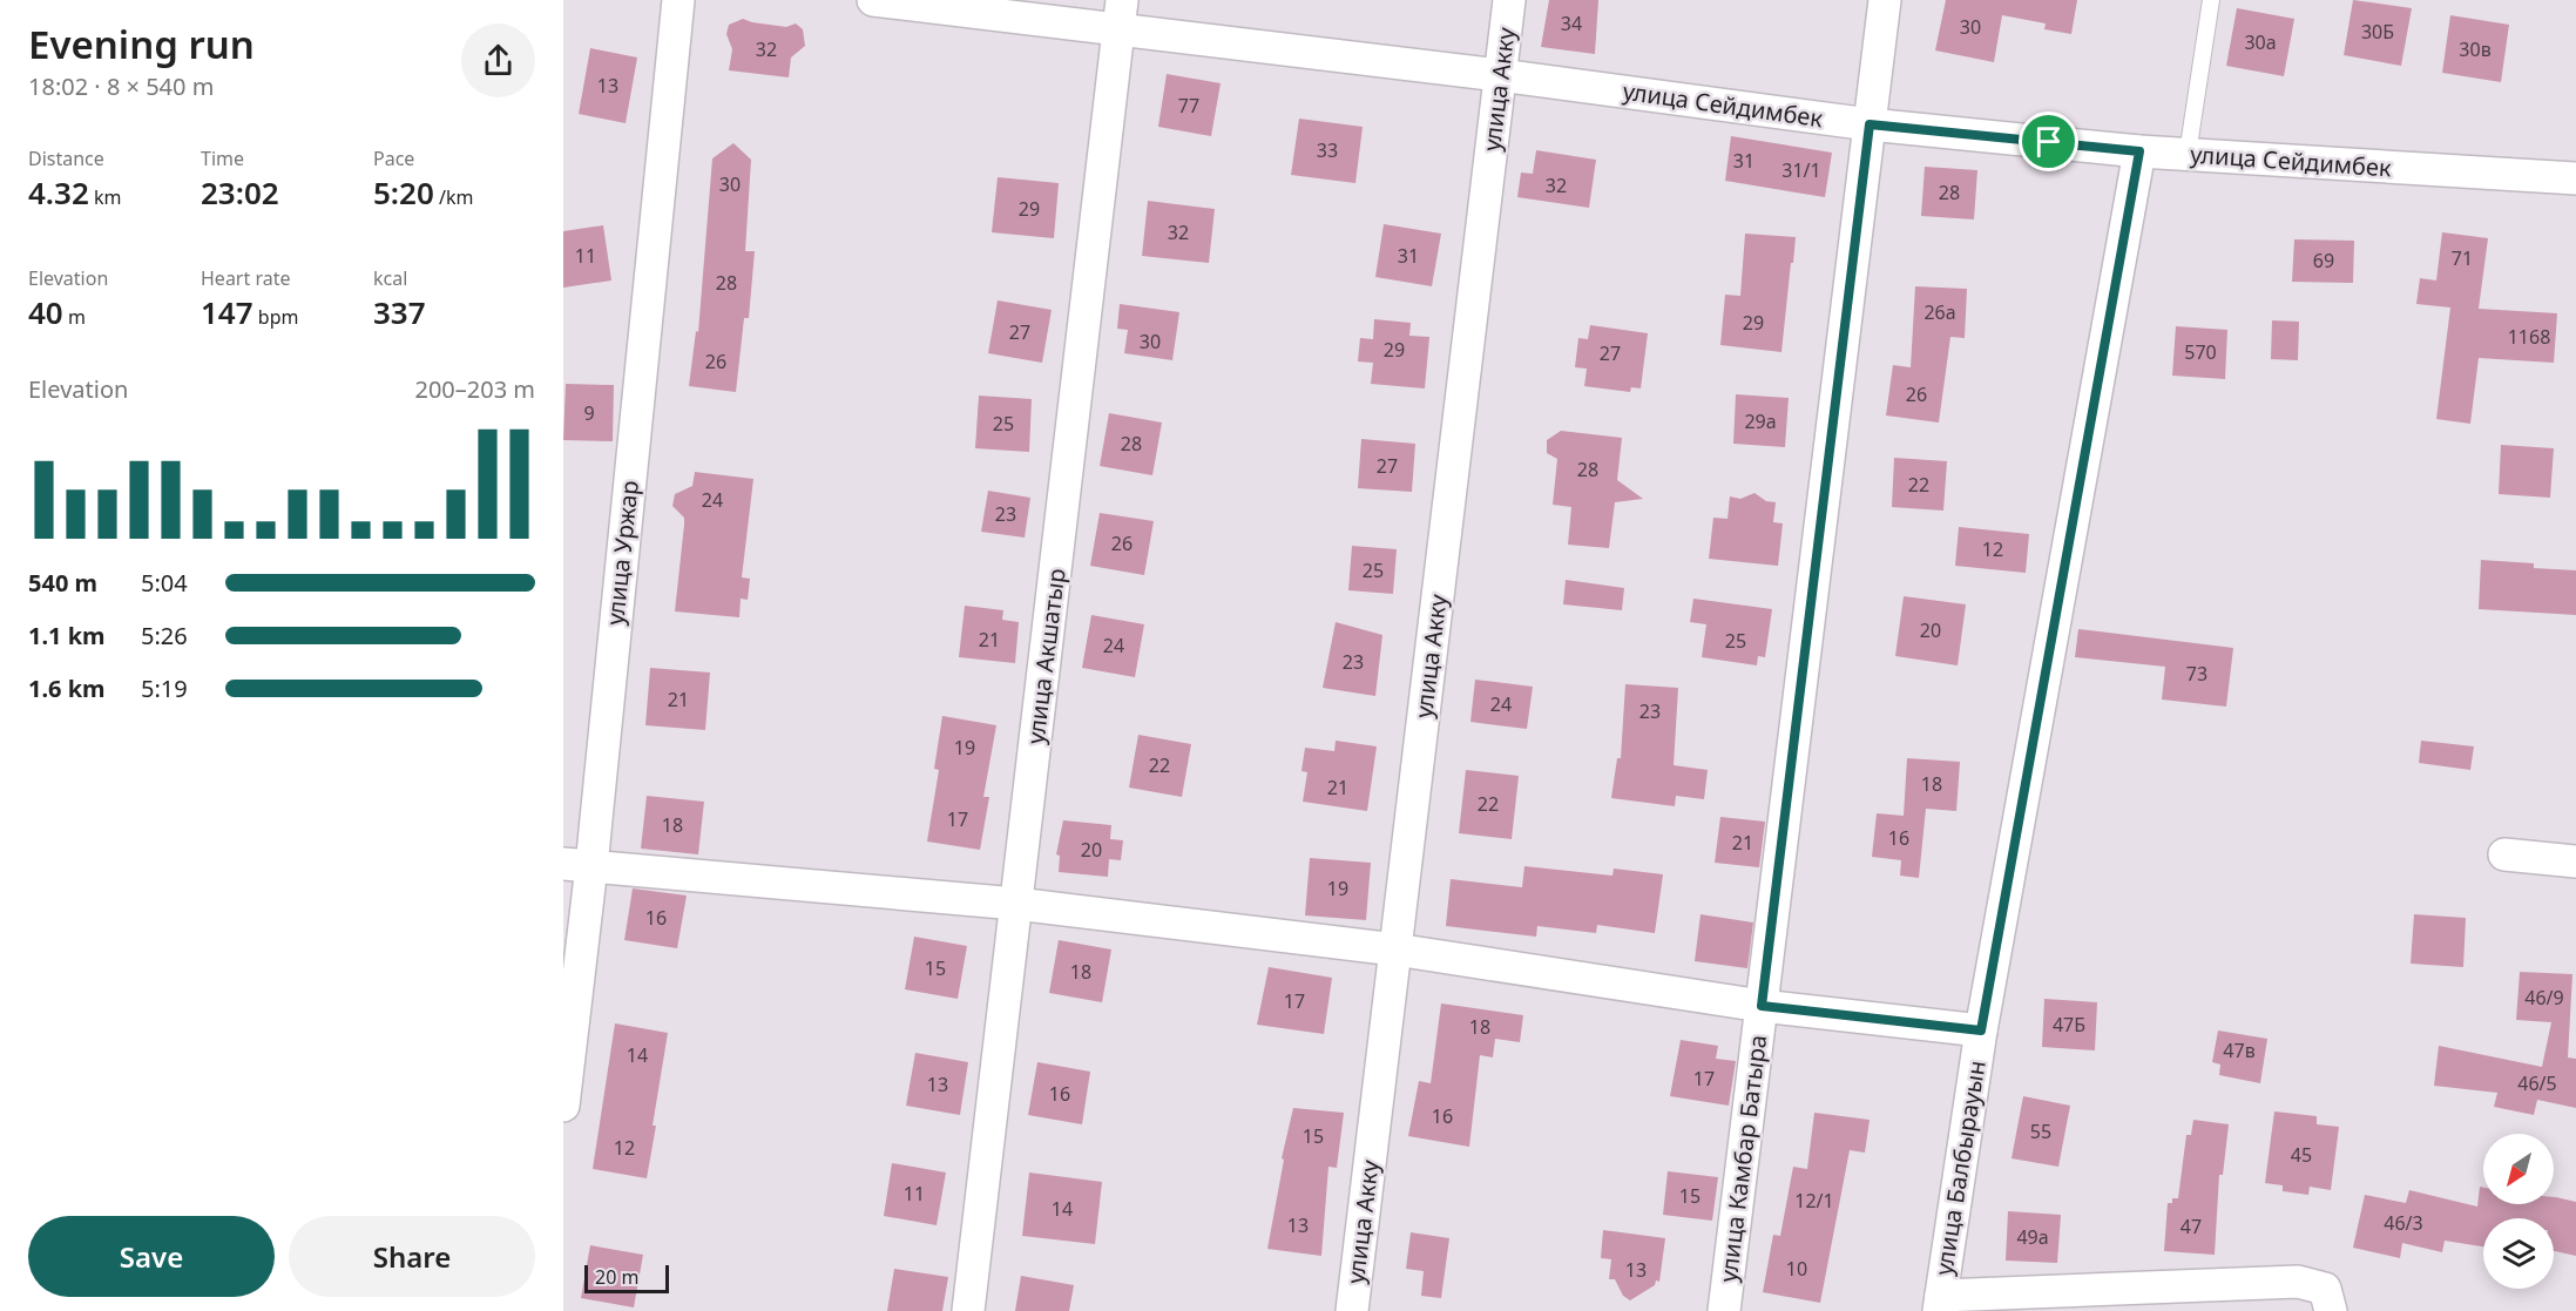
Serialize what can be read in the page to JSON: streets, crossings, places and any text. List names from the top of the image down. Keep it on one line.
{"streets":{"street":["улица Акку","улица Сейдимбек","улица Уржар","улица Акшатыр","улица Камбар Батыра","улица Балбырауын"]},"crossings":[["улица Акку","улица Сейдимбек"],["улица Сейдимбек","улица Акшатыр"],["улица Сейдимбек","улица Камбар Батыра"],["улица Сейдимбек","улица Балбырауын"]],"house_numbers":["34","30","30Б","30а","32","30в","13","77","33","31","31/1","30","32","28","29","32","11","31","71","69","28","26а","29","27","1168","30","29","570","27","26","26","9","29а","25","28","27","28","22","24","23","26","12","25","20","21","25","24","23","73","21","24","23","19","22","18","21","22","17","18","16","21","20","19","16","15","18","46/9","17","47Б","18","47в","14","17","46/5","13","16","16","55","15","12","45","11","15","12/1","14","46/3","13","47","49а","10","13"],"scale_bar":"20 m","north":"bottom left","page":{"heading":["Evening run","18:02 · 8 × 540 m"],"stats":[["Distance","4.32 km"],["Time","23:02"],["Pace","5:20 /km"],["Elevation","40 m"],["Heart rate","147 bpm"],["kcal","337"]],"chart":["Elevation","200–203 m"],"list":[{"name":"540 m","note":"5:04"},{"name":"1.1 km","note":"5:26"},{"name":"1.6 km","note":"5:19"}],"buttons":["Save","Share"],"scale":"20 m"}}
